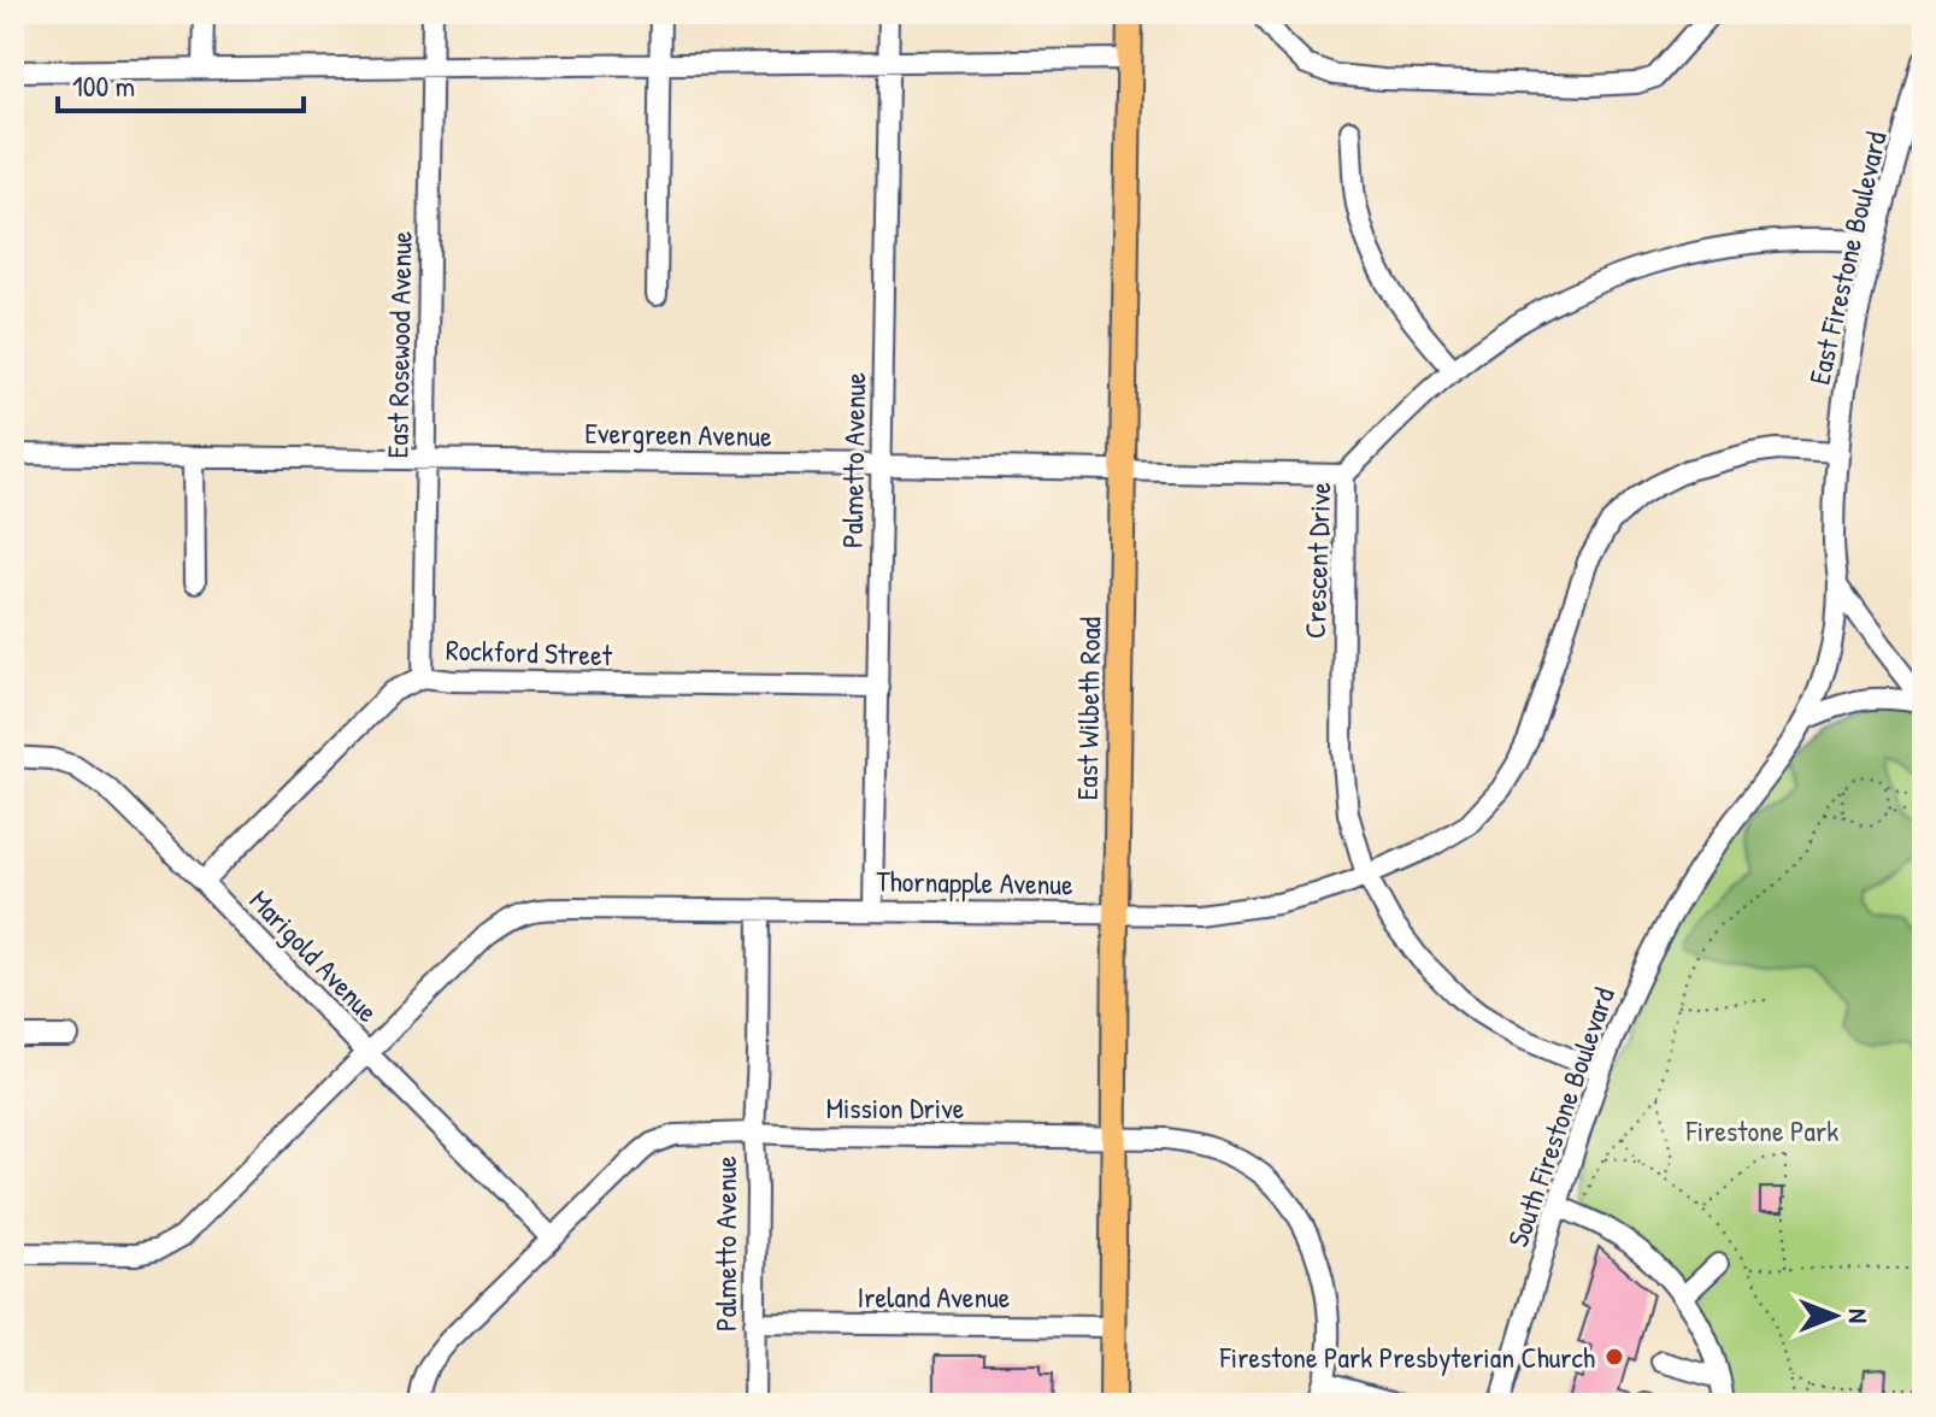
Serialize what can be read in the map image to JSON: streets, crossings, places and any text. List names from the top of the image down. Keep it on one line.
{"streets":{"main road":["East Wilbeth Road"],"street":["East Firestone Boulevard","East Rosewood Avenue","Evergreen Avenue","Palmetto Avenue","Crescent Drive","Rockford Street","Thornapple Avenue","Marigold Avenue","Mission Drive","South Firestone Boulevard","Ireland Avenue"]},"crossings":[["East Firestone Boulevard","Crescent Drive"],["East Firestone Boulevard","Thornapple Avenue"],["East Firestone Boulevard","South Firestone Boulevard"],["East Rosewood Avenue","Evergreen Avenue"],["East Rosewood Avenue","Rockford Street"],["Evergreen Avenue","Palmetto Avenue"],["Evergreen Avenue","Crescent Drive"],["Evergreen Avenue","East Wilbeth Road"],["Palmetto Avenue","Rockford Street"],["Palmetto Avenue","Thornapple Avenue"],["Palmetto Avenue","Mission Drive"],["Palmetto Avenue","Ireland Avenue"],["Crescent Drive","Thornapple Avenue"],["Crescent Drive","South Firestone Boulevard"],["Rockford Street","Marigold Avenue"],["East Wilbeth Road","Thornapple Avenue"],["East Wilbeth Road","Mission Drive"],["East Wilbeth Road","Ireland Avenue"],["Thornapple Avenue","Marigold Avenue"],["Marigold Avenue","Mission Drive"]],"parks":["Firestone Park"],"places":["Firestone Park Presbyterian Church"],"scale_bar":"100 m","north":"right"}
